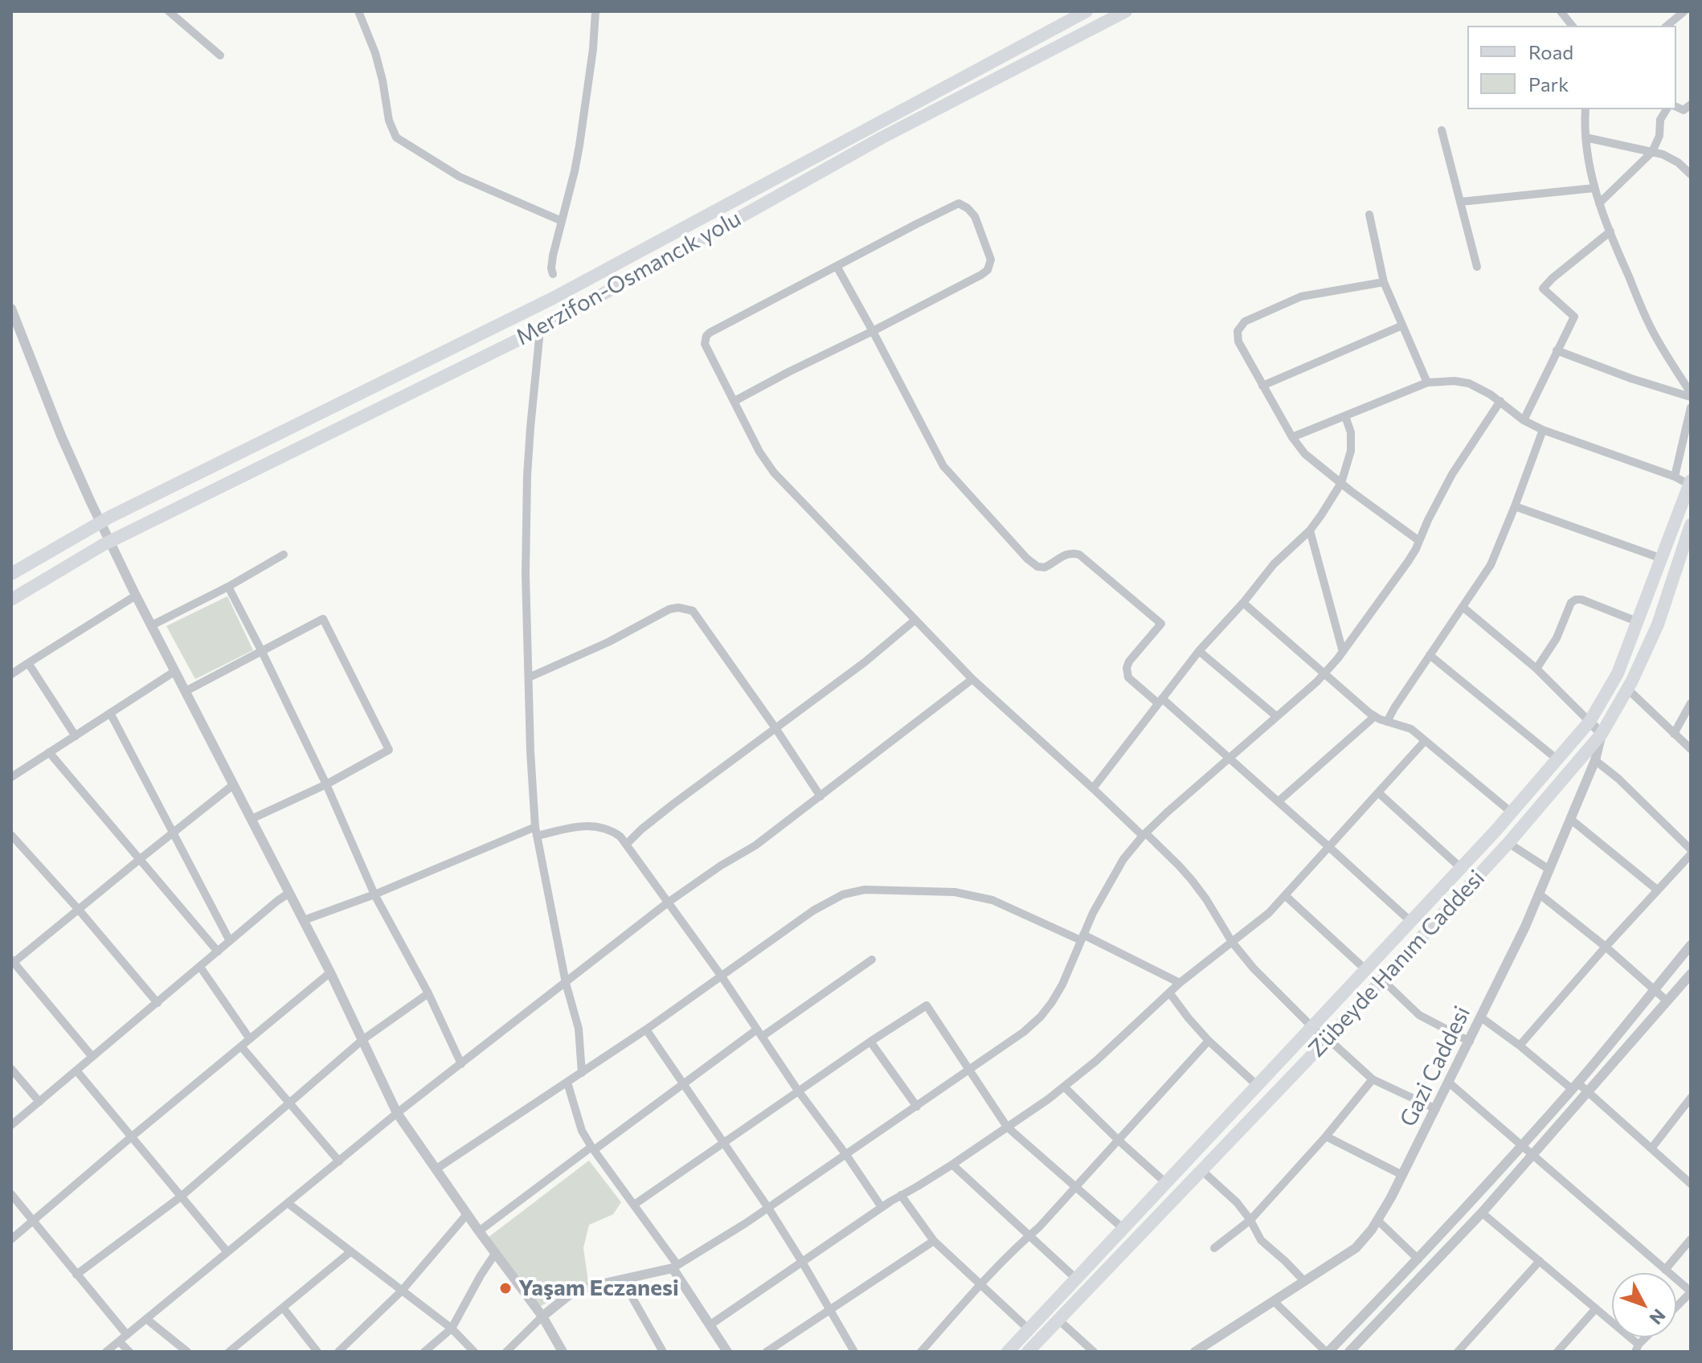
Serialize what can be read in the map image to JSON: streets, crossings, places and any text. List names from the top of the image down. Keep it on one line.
{"streets":{"main road":["Merzifon-Osmancık yolu","Zübeyde Hanım Caddesi"],"street":["Gazi Caddesi"]},"crossings":[["Zübeyde Hanım Caddesi","Gazi Caddesi"]],"places":["Yaşam Eczanesi"],"legend":["Road","Park"],"north":"bottom right"}
